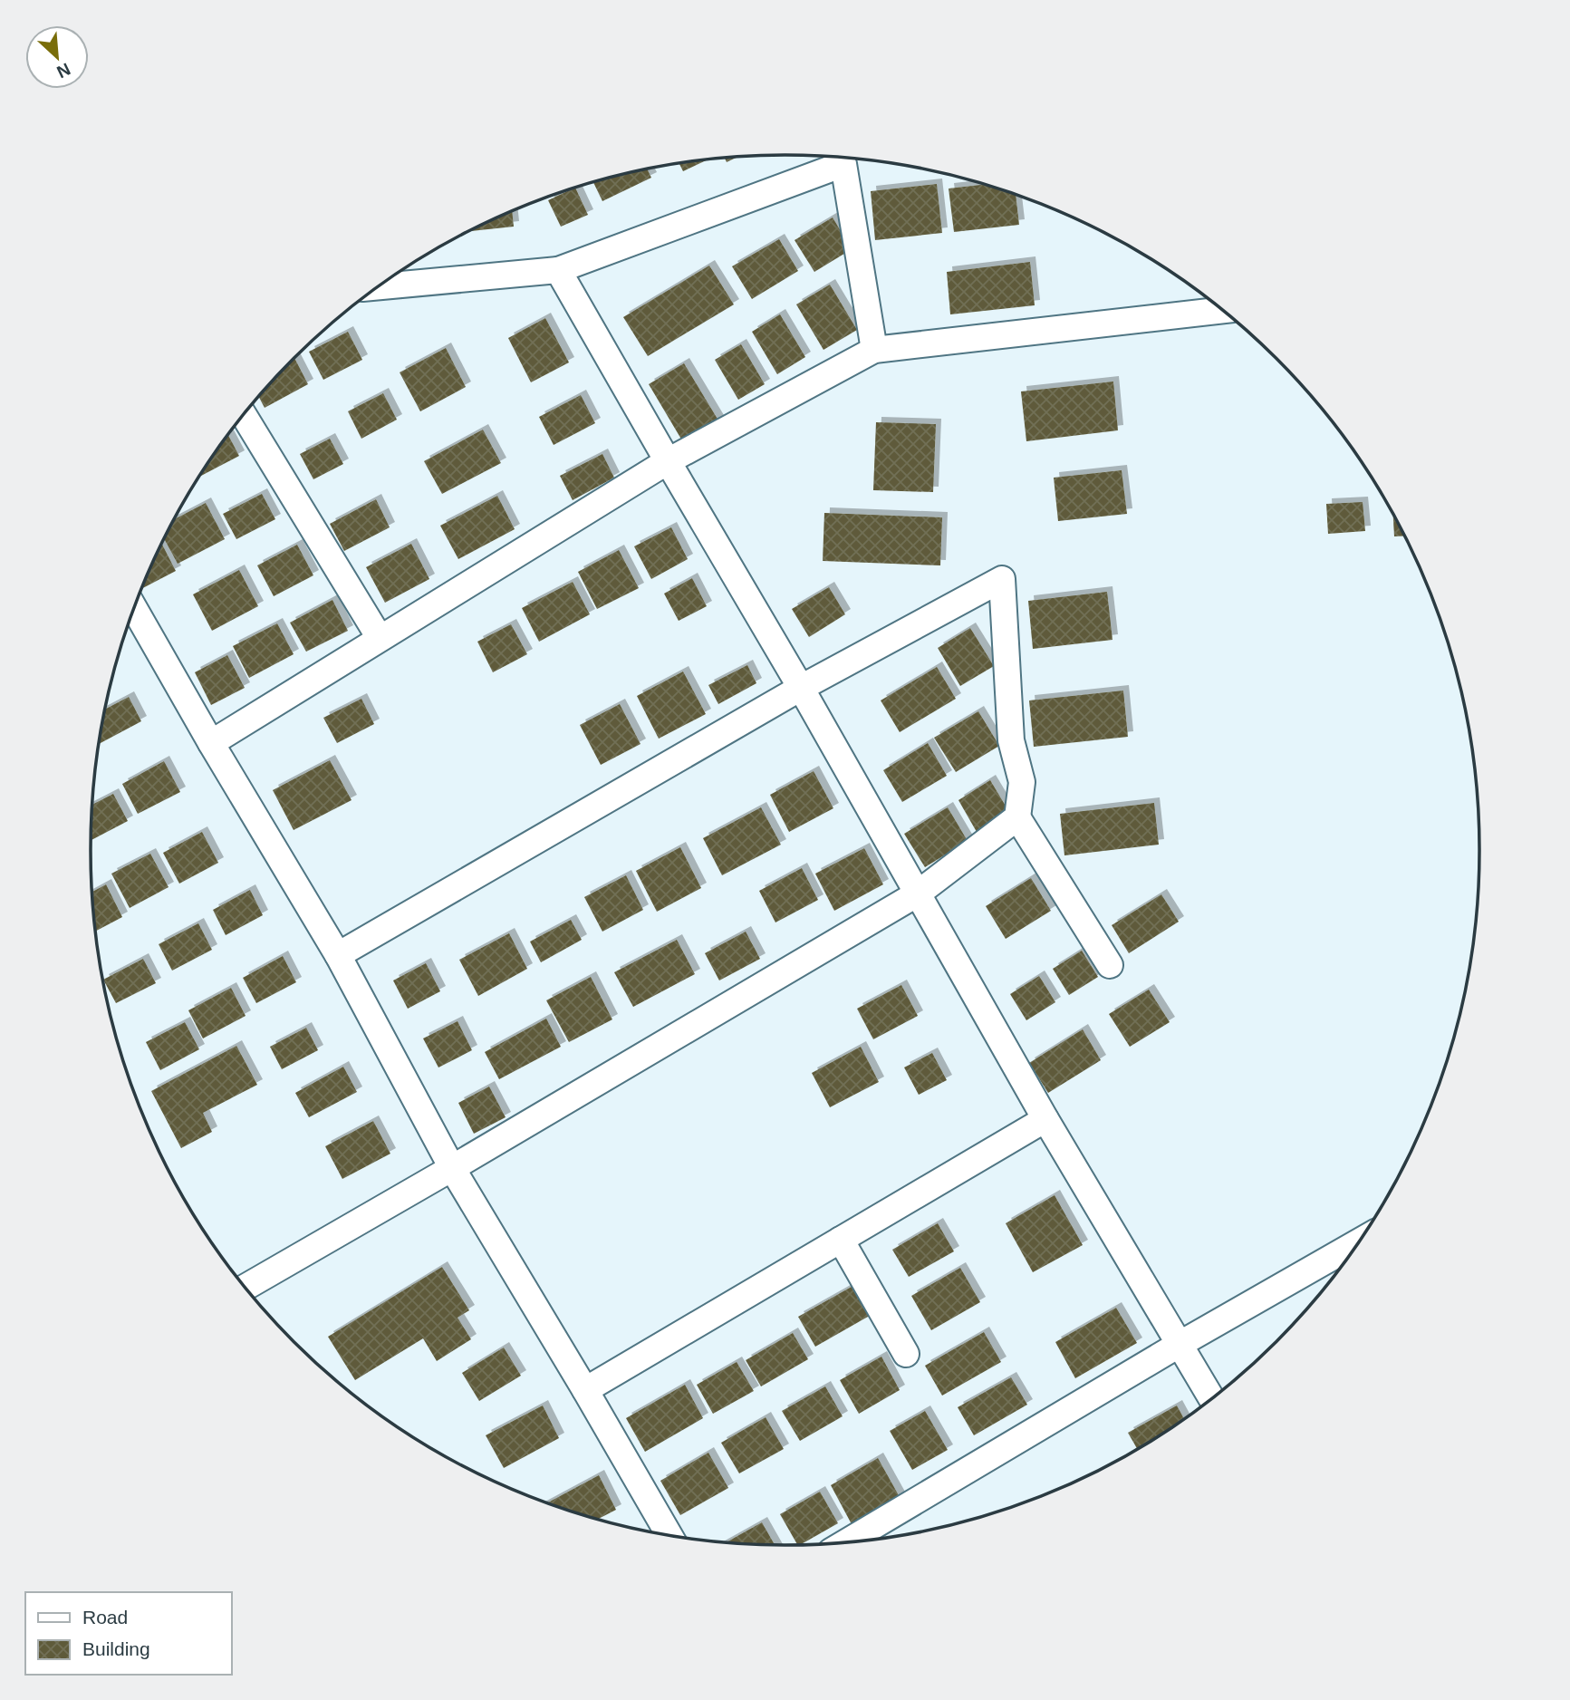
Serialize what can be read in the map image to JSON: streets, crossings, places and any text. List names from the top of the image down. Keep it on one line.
{"legend":["Road","Building"],"north":"bottom right"}
